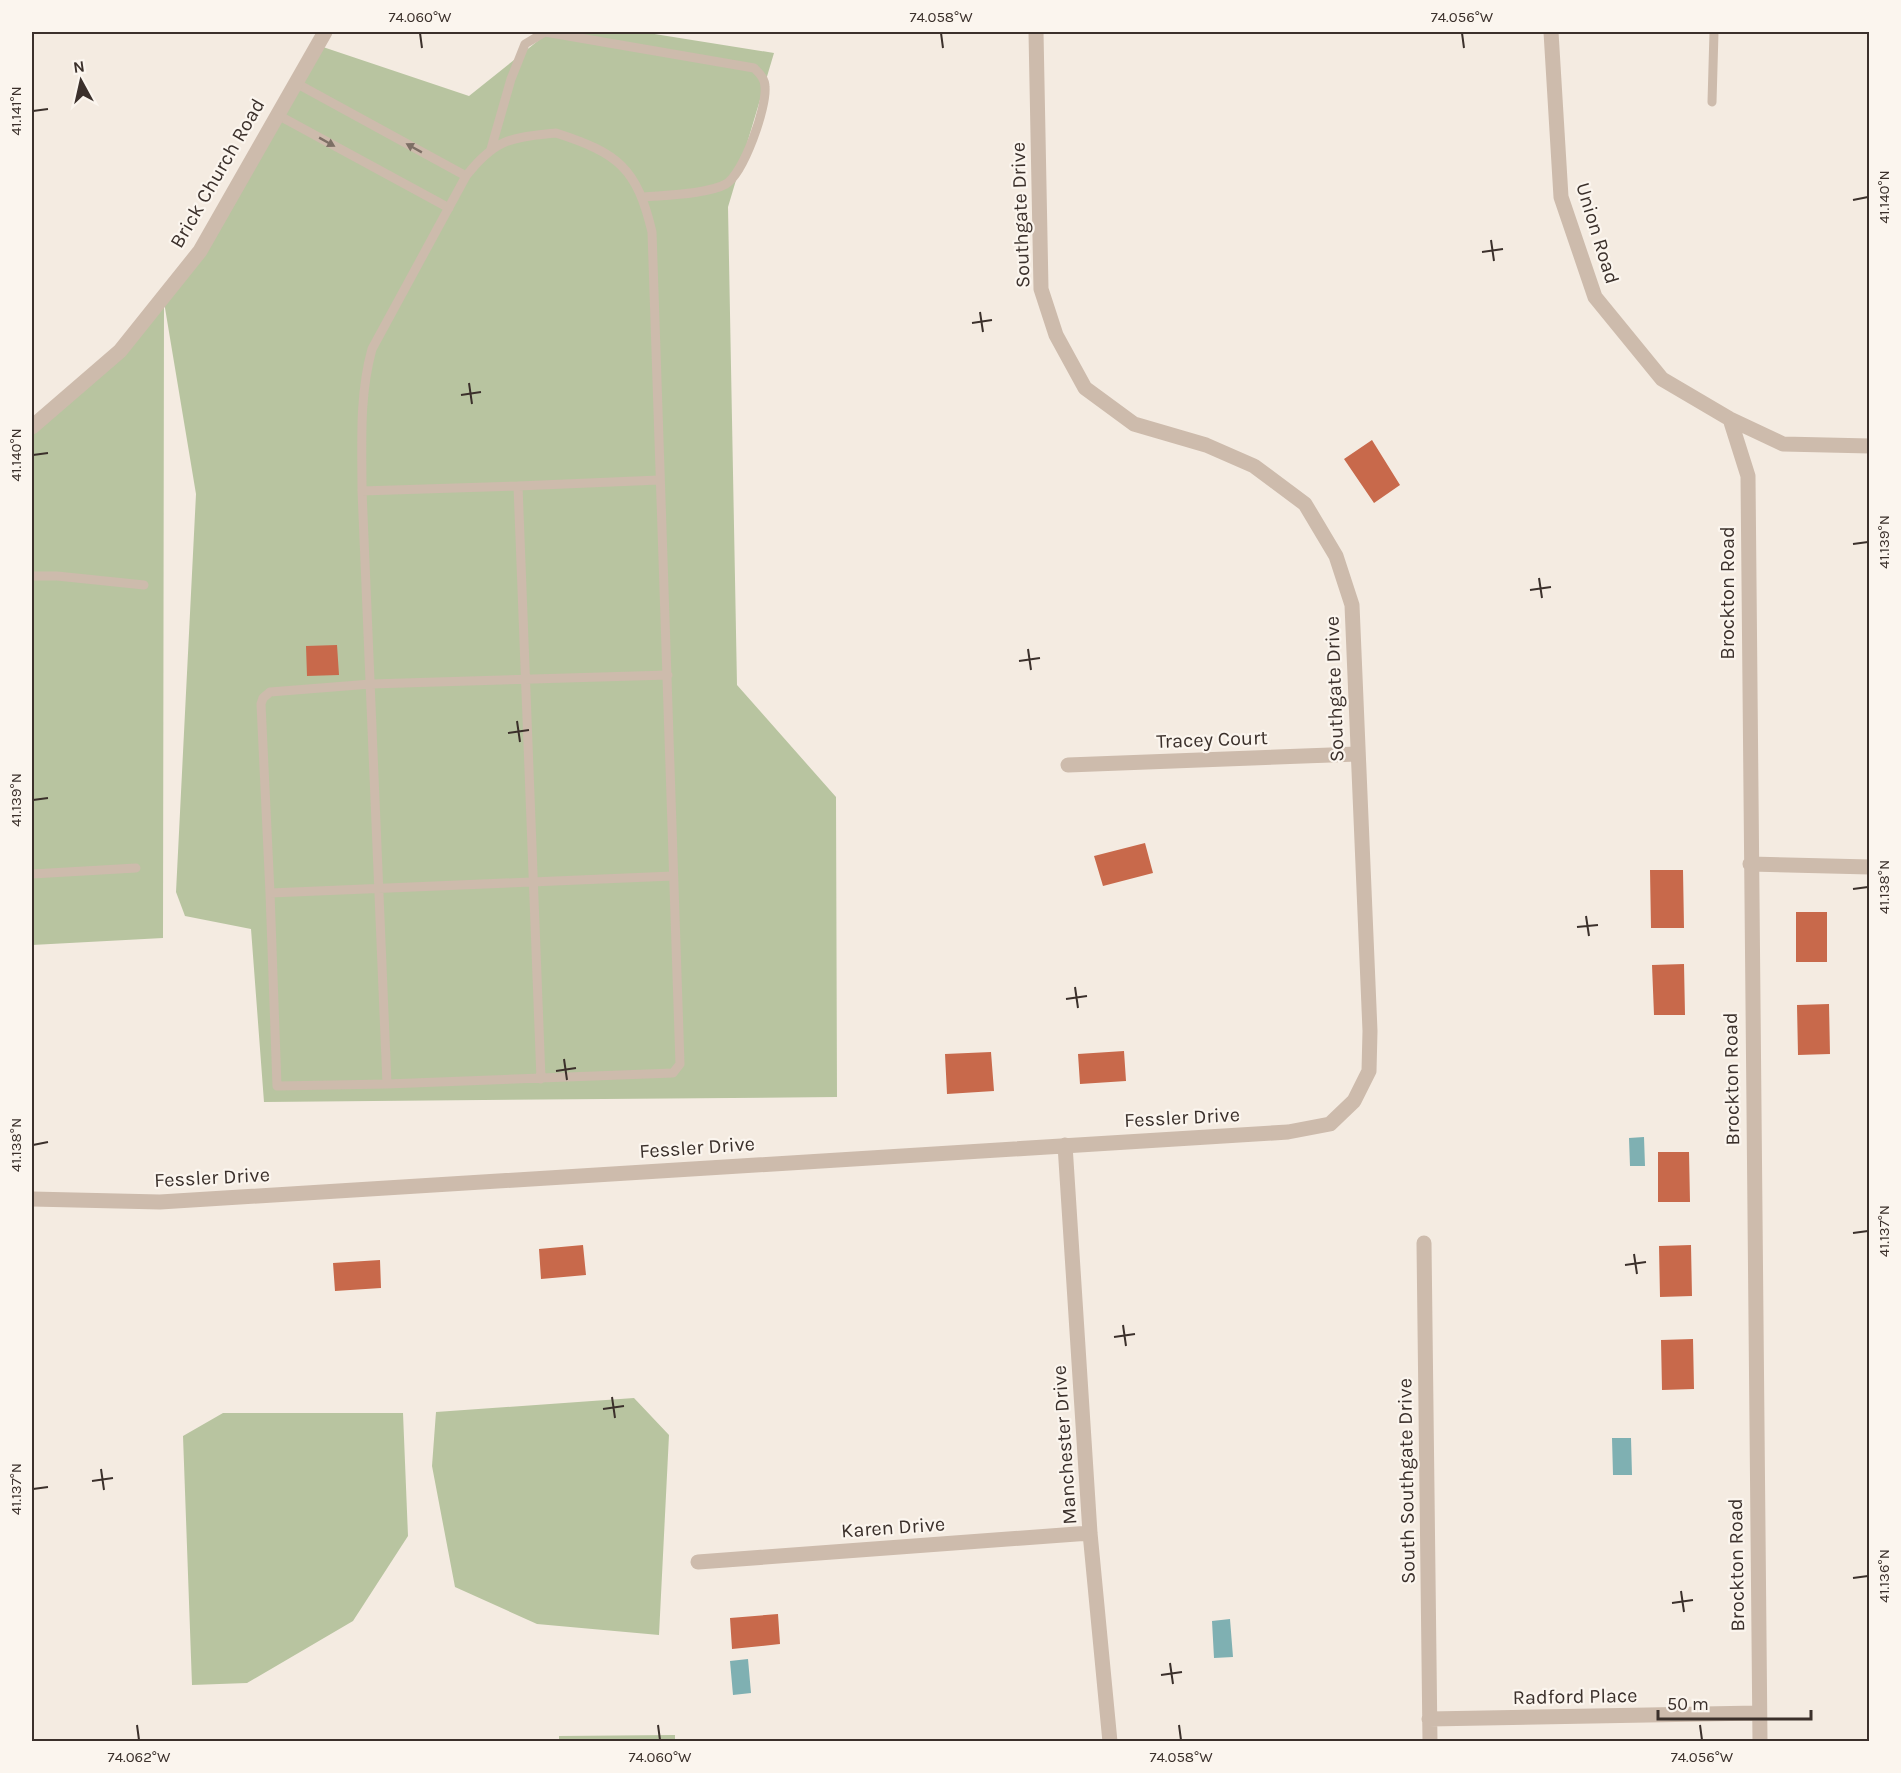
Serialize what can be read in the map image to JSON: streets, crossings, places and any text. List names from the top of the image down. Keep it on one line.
{"streets":{"street":["Brick Church Road","Southgate Drive","Union Road","Brockton Road","Tracey Court","Fessler Drive","Manchester Drive","South Southgate Drive","Karen Drive","Radford Place"]},"crossings":[["Southgate Drive","Tracey Court"],["Southgate Drive","Fessler Drive"],["Union Road","Brockton Road"],["Brockton Road","Radford Place"],["Fessler Drive","Manchester Drive"],["Manchester Drive","Karen Drive"],["South Southgate Drive","Radford Place"]],"scale_bar":"50 m","north":"top","coordinates":["74.060°W","74.058°W","74.056°W","41.141°N","41.140°N","41.139°N","41.138°N","41.137°N","41.136°N","74.062°W"]}
